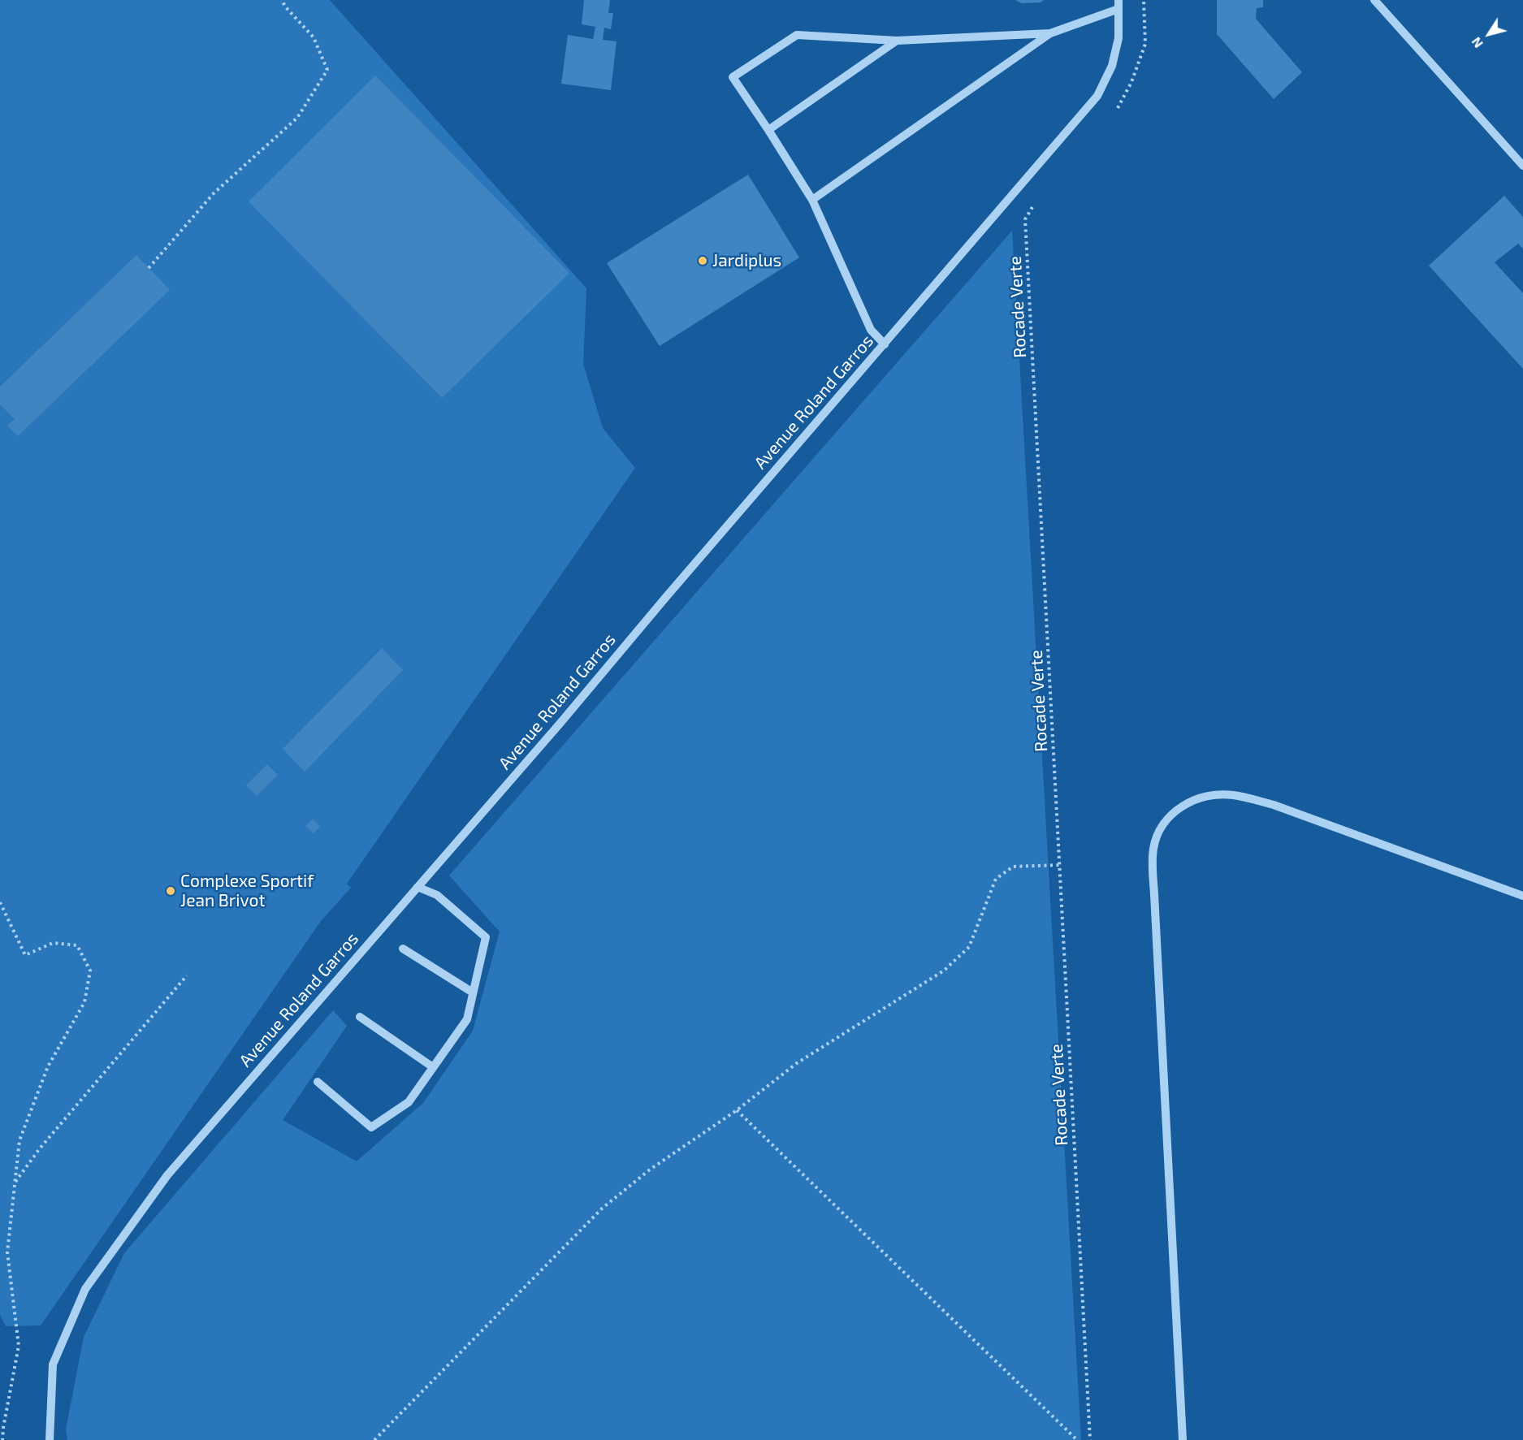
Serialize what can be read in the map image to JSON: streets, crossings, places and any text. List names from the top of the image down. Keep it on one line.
{"streets":{"street":["Avenue Roland Garros"],"path":["Rocade Verte"]},"places":["Jardiplus","Complexe Sportif Jean Brivot"],"north":"bottom left"}
